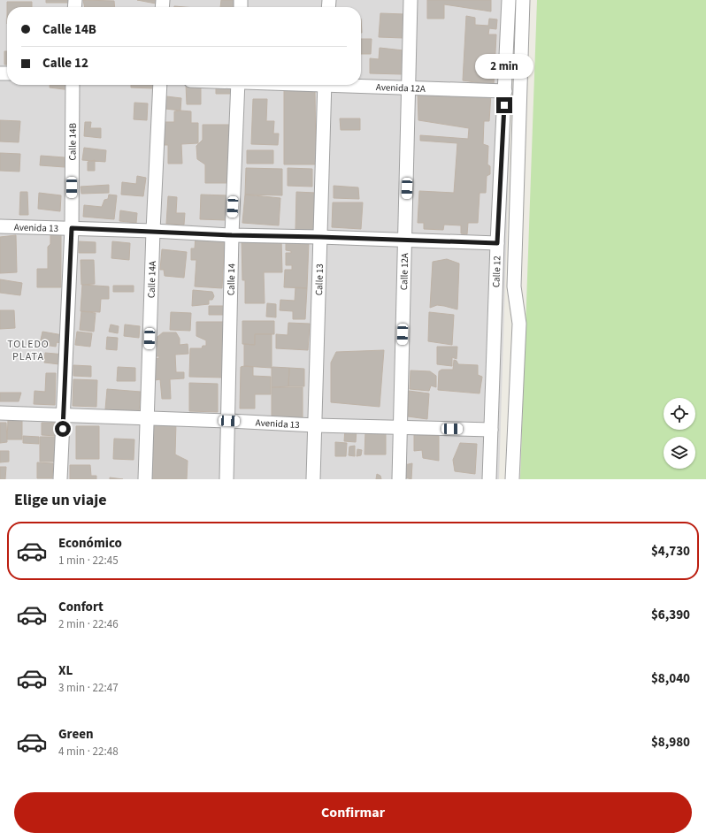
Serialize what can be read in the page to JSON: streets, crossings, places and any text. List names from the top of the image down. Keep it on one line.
{"streets":{"street":["Avenida 12A","Calle 14B","Avenida 13","Calle 12A","Calle 12","Calle 14A","Calle 14","Calle 13"]},"crossings":[["Avenida 12A","Calle 12A"],["Avenida 12A","Calle 12"],["Calle 14B","Avenida 13"],["Avenida 13","Calle 12A"],["Avenida 13","Calle 12"],["Avenida 13","Calle 14A"],["Avenida 13","Calle 14"],["Avenida 13","Calle 13"]],"districts":["TOLEDO PLATA"],"page":{"banner":["Calle 14B","Calle 12"],"bubble":"2 min","heading":"Elige un viaje","list":[{"name":"Económico","note":"1 min · 22:45","value":"$4,730"},{"name":"Confort","note":"2 min · 22:46","value":"$6,390"},{"name":"XL","note":"3 min · 22:47","value":"$8,040"},{"name":"Green","note":"4 min · 22:48","value":"$8,980"}],"buttons":"Confirmar"}}
